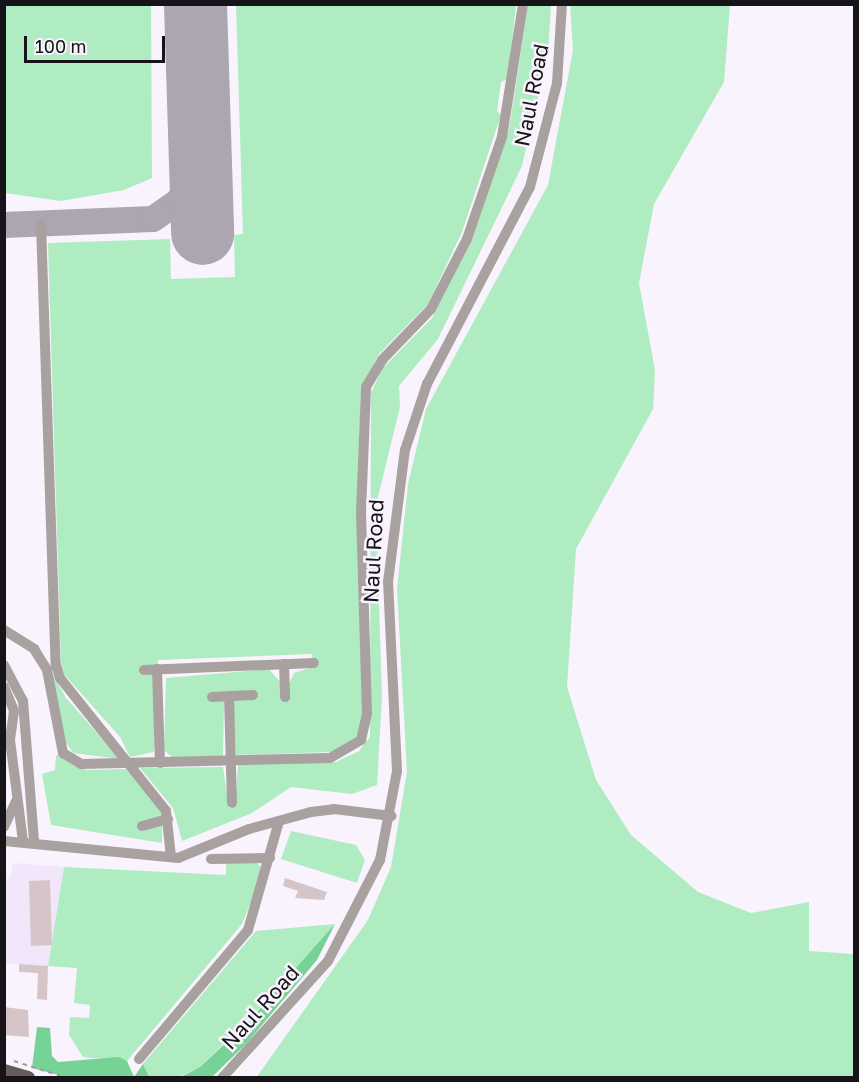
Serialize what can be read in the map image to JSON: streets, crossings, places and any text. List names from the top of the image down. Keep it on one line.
{"streets":{"street":["Naul Road"]},"scale_bar":"100 m"}
